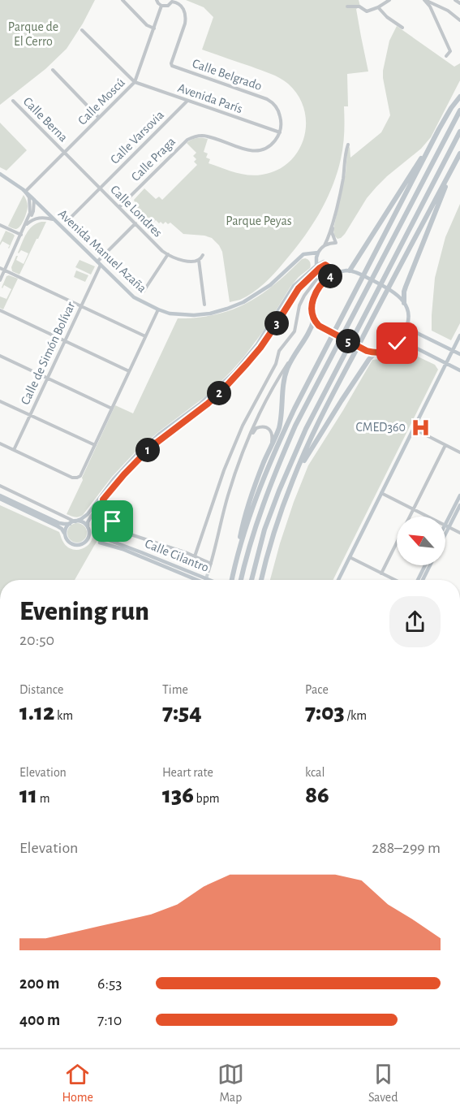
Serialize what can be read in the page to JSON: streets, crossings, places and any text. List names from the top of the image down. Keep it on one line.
{"streets":{"main road":["Avenida Manuel Azaña","Calle Cilantro"],"street":["Calle Belgrado","Avenida París","Calle Moscú","Calle Berna","Calle Varsovia","Calle Praga","Calle Londres","Calle de Simón Bolívar"]},"crossings":[["Calle Belgrado","Avenida París"],["Calle Belgrado","Calle Praga"],["Avenida París","Calle Moscú"],["Avenida París","Calle Varsovia"],["Avenida París","Calle Praga"],["Calle Moscú","Calle Berna"],["Calle Moscú","Calle Londres"],["Calle Moscú","Avenida Manuel Azaña"],["Calle Berna","Calle Londres"],["Calle Varsovia","Calle Londres"],["Calle Praga","Calle Londres"],["Calle Londres","Calle de Simón Bolívar"],["Avenida Manuel Azaña","Calle de Simón Bolívar"]],"parks":["Parque de El Cerro","Parque Peyas"],"places":{"hospital":["CMED360"]},"north":"top left","page":{"pins":["4","3","5","2","1"],"heading":["Evening run","20:50"],"stats":[["Distance","1.12 km"],["Time","7:54"],["Pace","7:03 /km"],["Elevation","11 m"],["Heart rate","136 bpm"],["kcal","86"]],"chart":["Elevation","288–299 m"],"list":[{"name":"200 m","note":"6:53"},{"name":"400 m","note":"7:10"}],"tabs":["Home","Map","Saved"]}}
